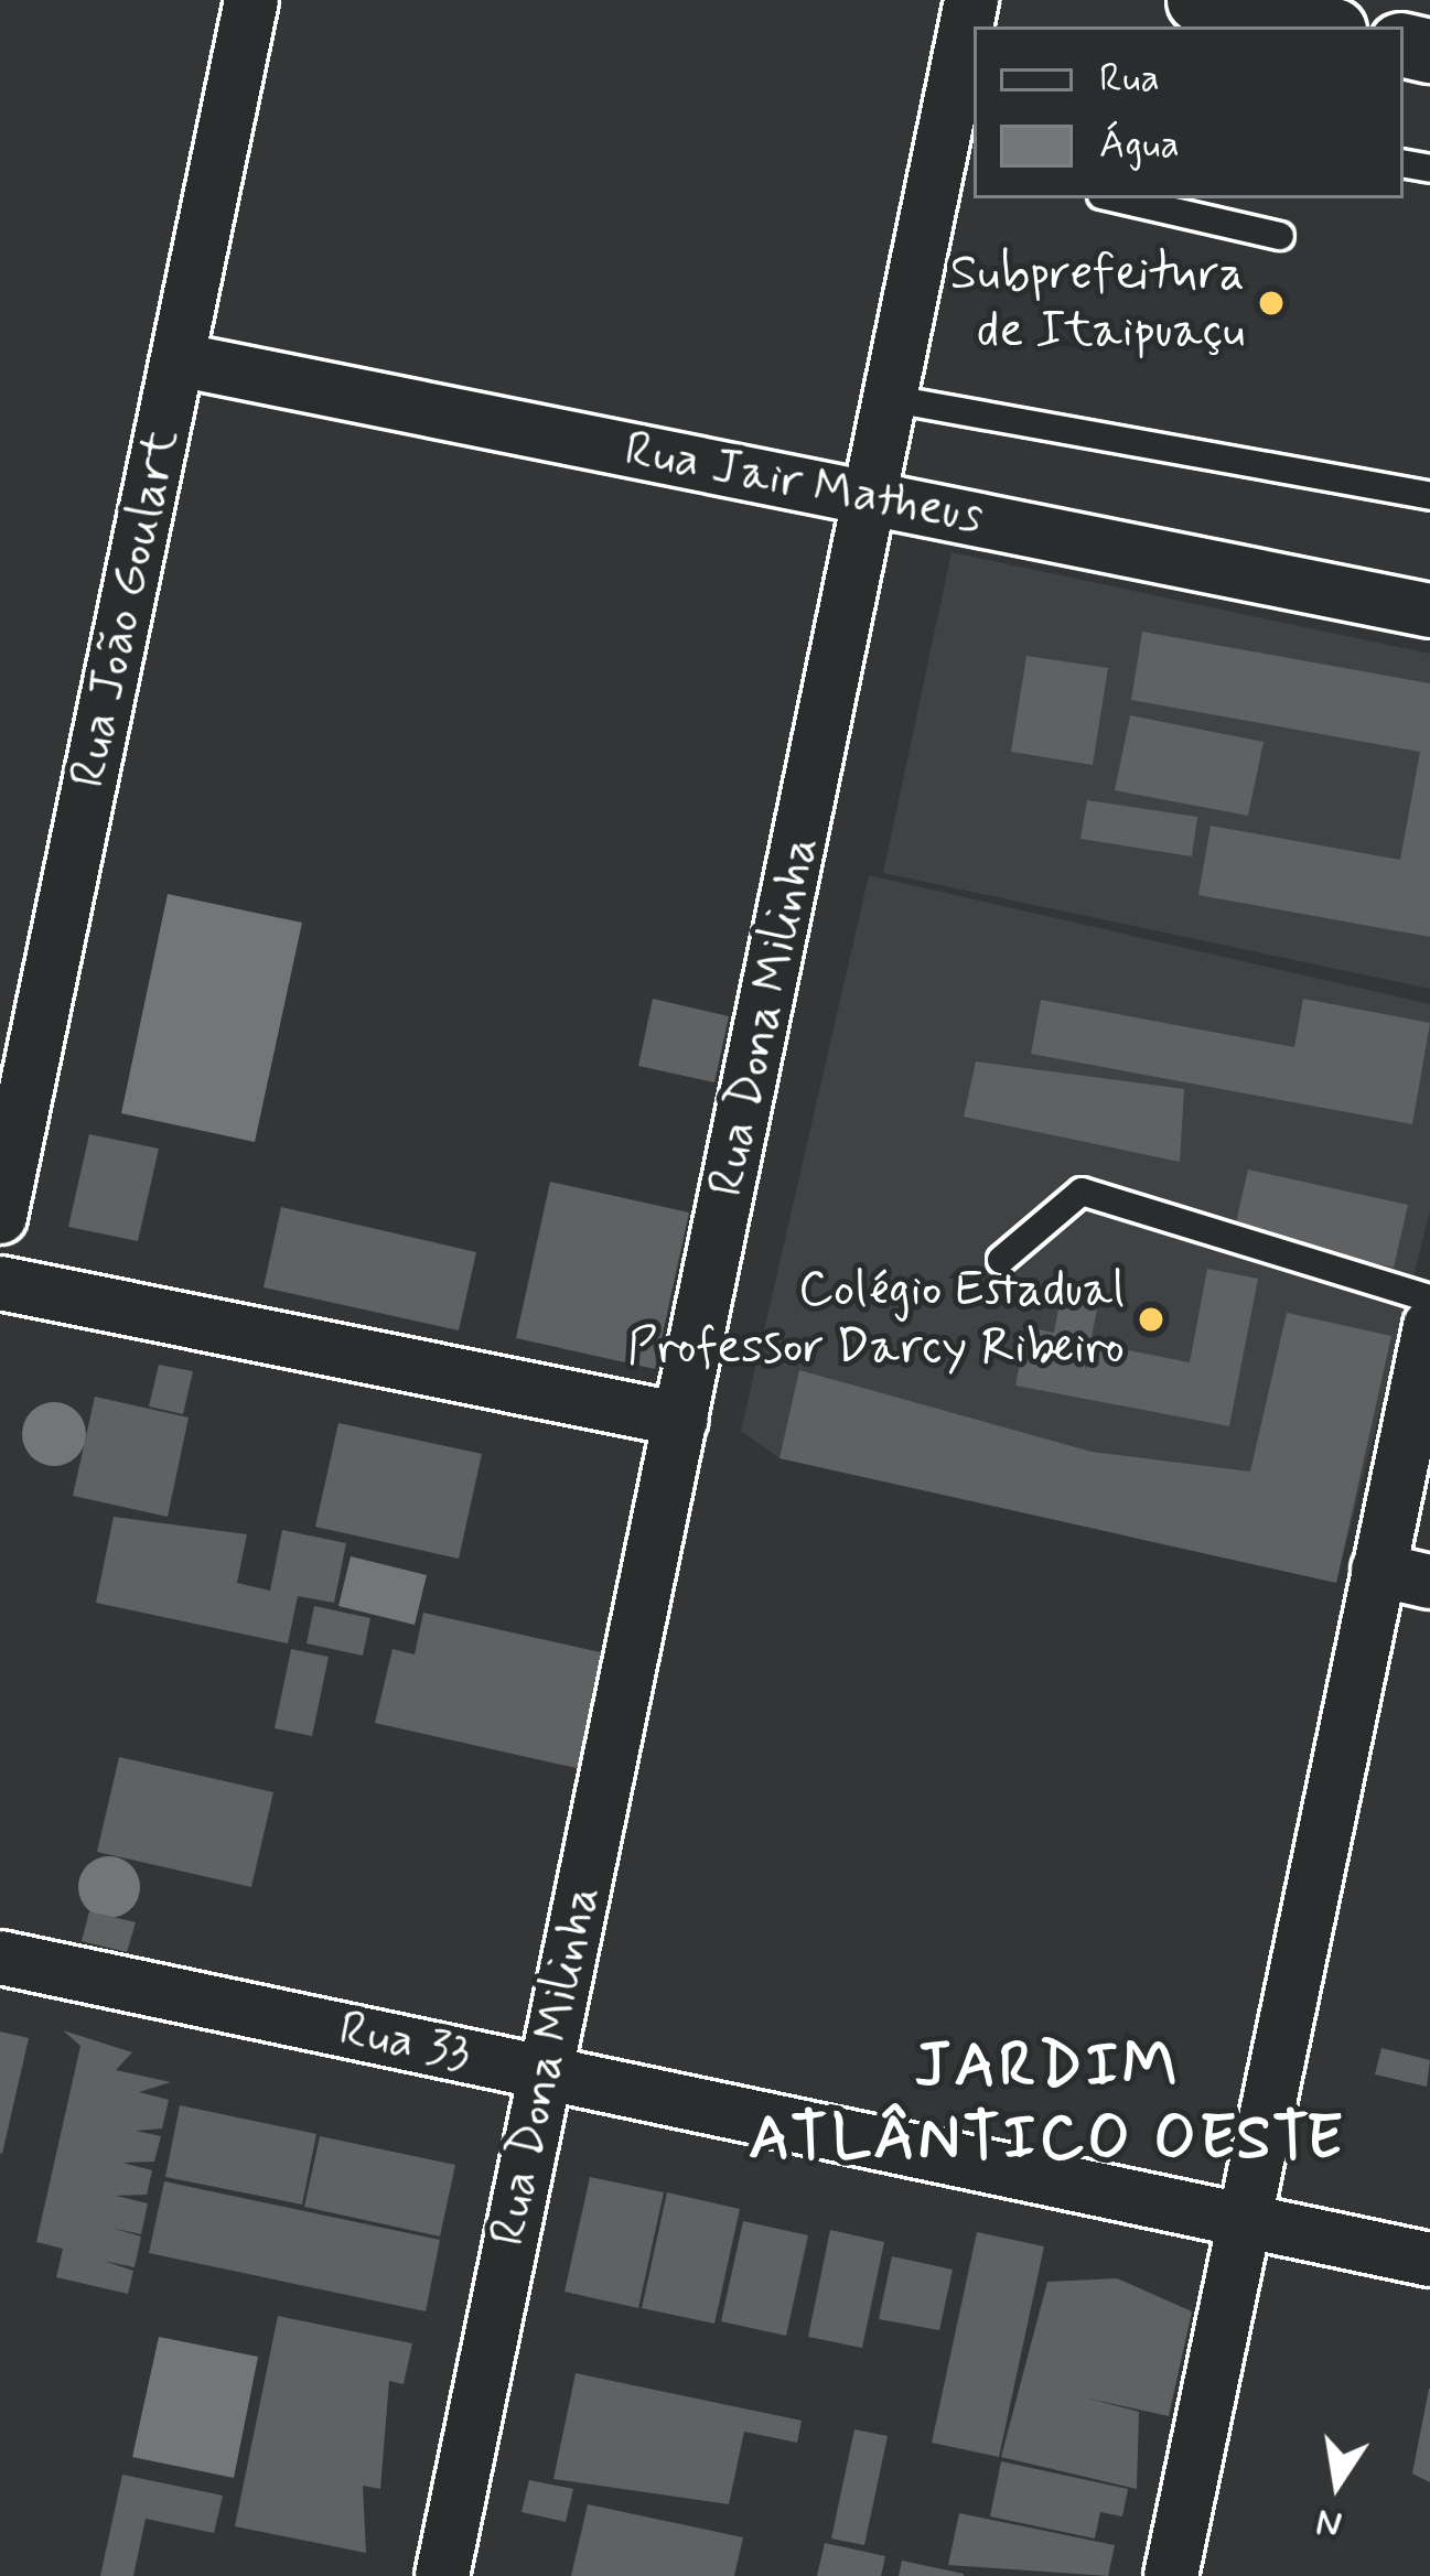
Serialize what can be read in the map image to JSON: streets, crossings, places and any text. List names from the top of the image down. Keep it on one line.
{"streets":{"street":["Rua Jair Matheus","Rua João Goulart","Rua Dona Milinha","Rua 33"]},"crossings":[["Rua Jair Matheus","Rua João Goulart"],["Rua Jair Matheus","Rua Dona Milinha"],["Rua Dona Milinha","Rua 33"]],"districts":["JARDIM ATLÂNTICO OESTE"],"places":["Subprefeitura de Itaipuaçu","Colégio Estadual Professor Darcy Ribeiro"],"legend":["Rua","Água"],"north":"bottom"}
